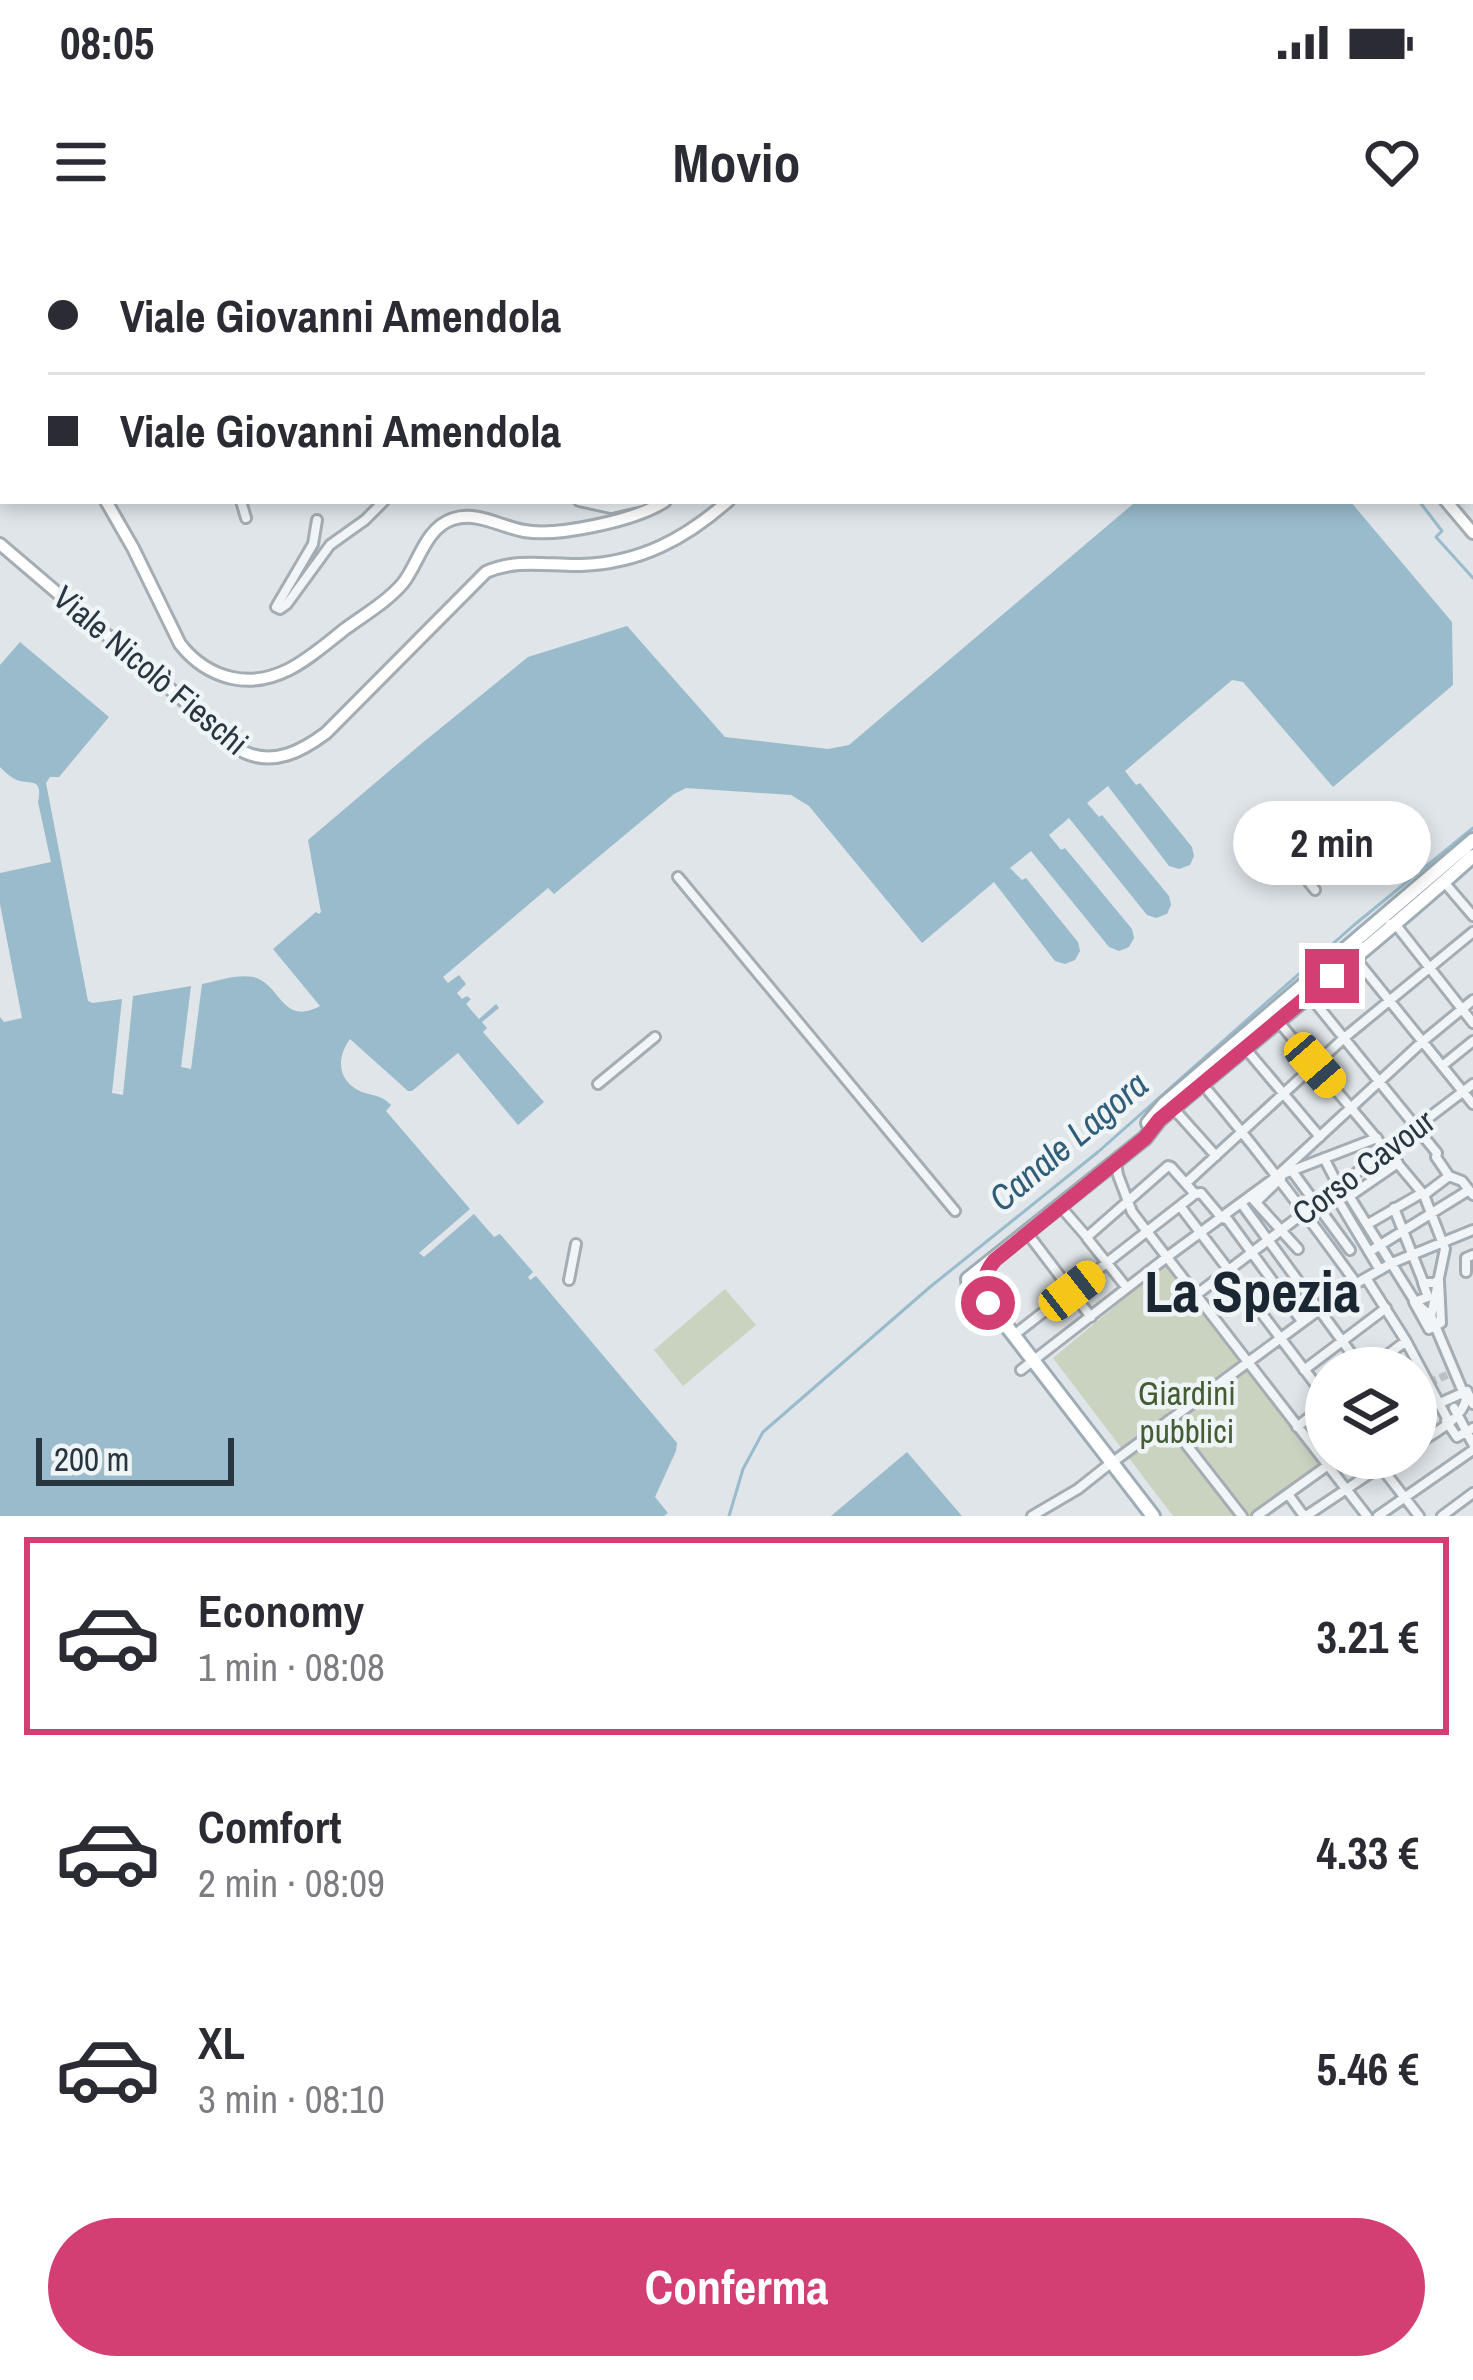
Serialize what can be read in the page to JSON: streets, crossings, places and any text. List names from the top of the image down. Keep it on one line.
{"streets":{"main road":["Viale Nicolò Fieschi"],"street":["Corso Cavour"]},"districts":["La Spezia"],"water":["Canale Lagora"],"parks":["Giardini pubblici"],"scale_bar":"200 m","page":{"status":"08:05","header":"Movio","banner":["Viale Giovanni Amendola","Viale Giovanni Amendola"],"bubble":"2 min","scale":"200 m","list":[{"name":"Economy","note":"1 min · 08:08","value":"3.21 €"},{"name":"Comfort","note":"2 min · 08:09","value":"4.33 €"},{"name":"XL","note":"3 min · 08:10","value":"5.46 €"}],"buttons":"Conferma"}}
